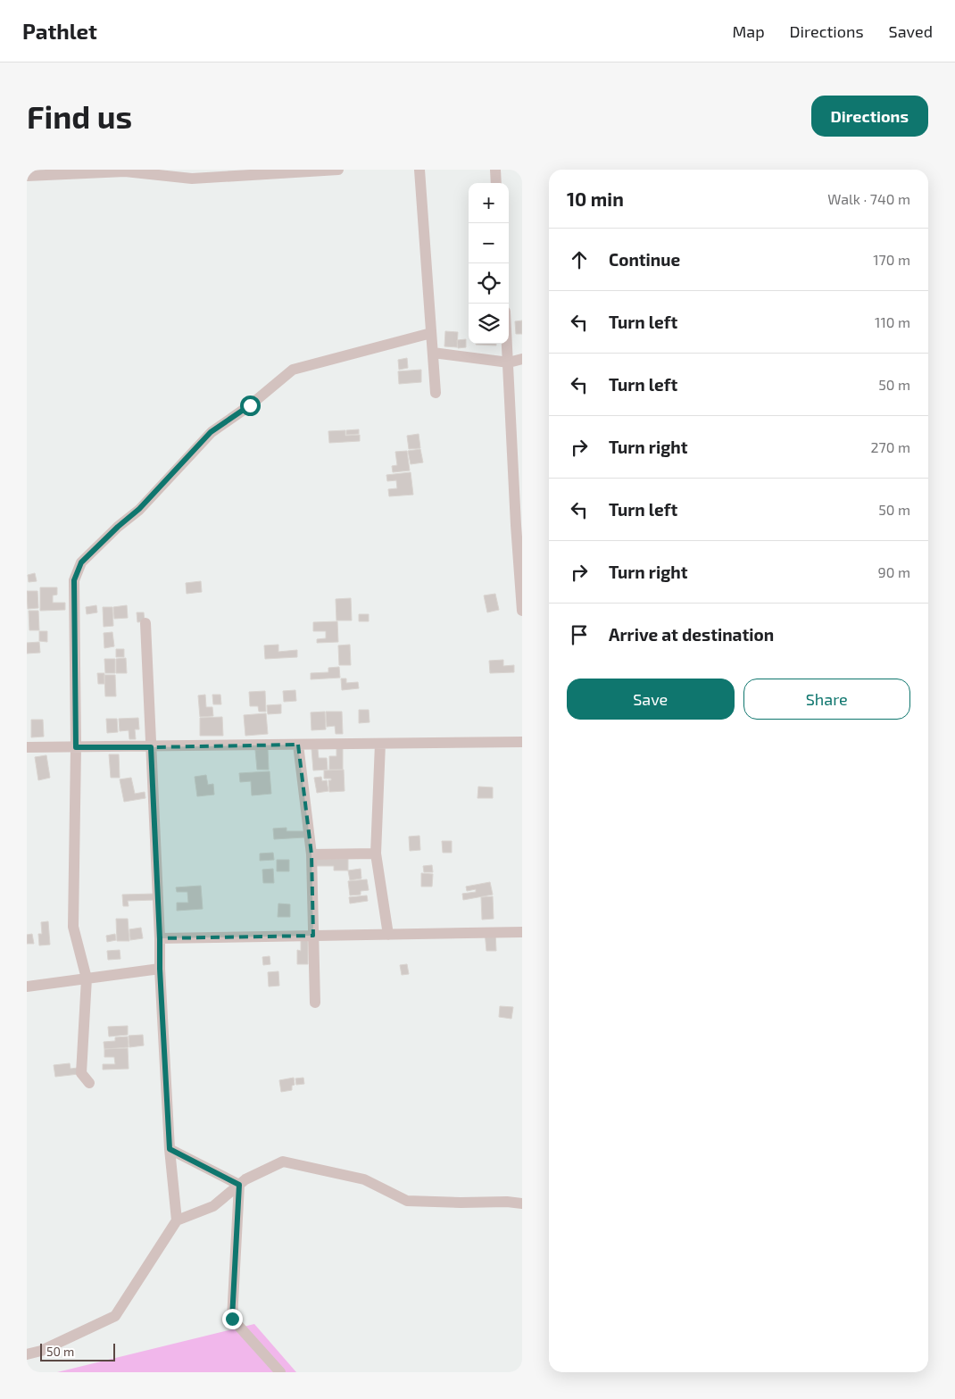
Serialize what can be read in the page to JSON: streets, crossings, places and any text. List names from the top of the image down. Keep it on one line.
{"scale_bar":"50 m","page":{"header":"Pathlet","nav":["Map","Directions","Saved"],"buttons":["Directions",["Save","Share"]],"title":"Find us","heading":["10 min","Walk · 740 m"],"map_buttons":["+","−"],"list":[["Continue","170 m"],["Turn left","110 m"],["Turn left","50 m"],["Turn right","270 m"],["Turn left","50 m"],["Turn right","90 m"],"Arrive at destination"],"scale":"50 m"}}
